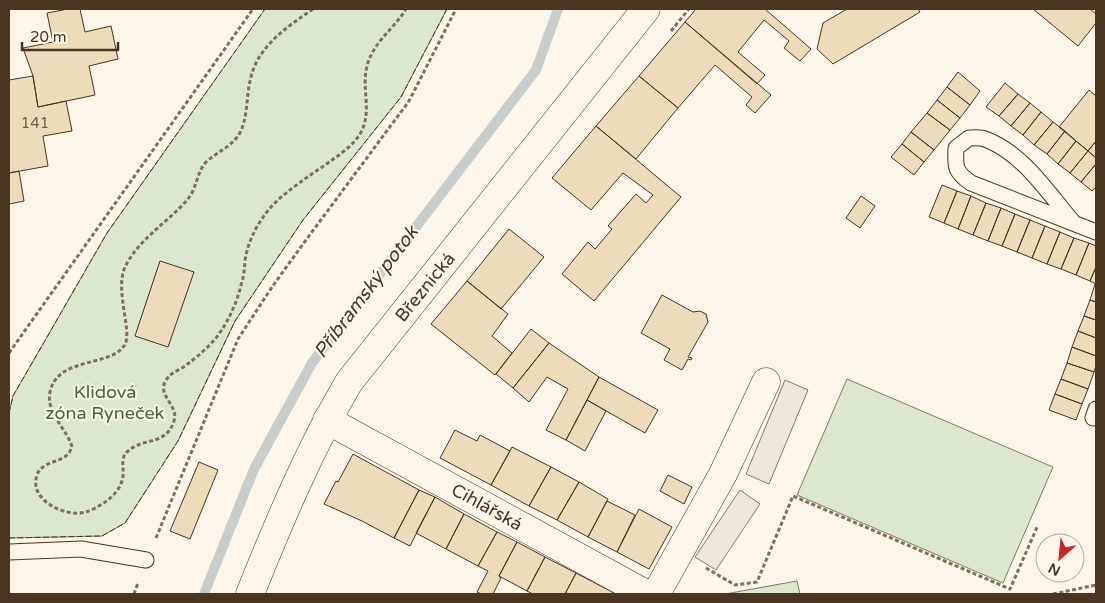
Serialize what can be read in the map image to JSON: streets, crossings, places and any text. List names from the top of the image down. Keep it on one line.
{"streets":{"street":["Březnická","Cihlářská"]},"crossings":[["Březnická","Cihlářská"]],"water":["Příbramský potok"],"parks":["Klidová zóna Ryneček"],"house_numbers":["141"],"scale_bar":"20 m","north":"bottom left"}
